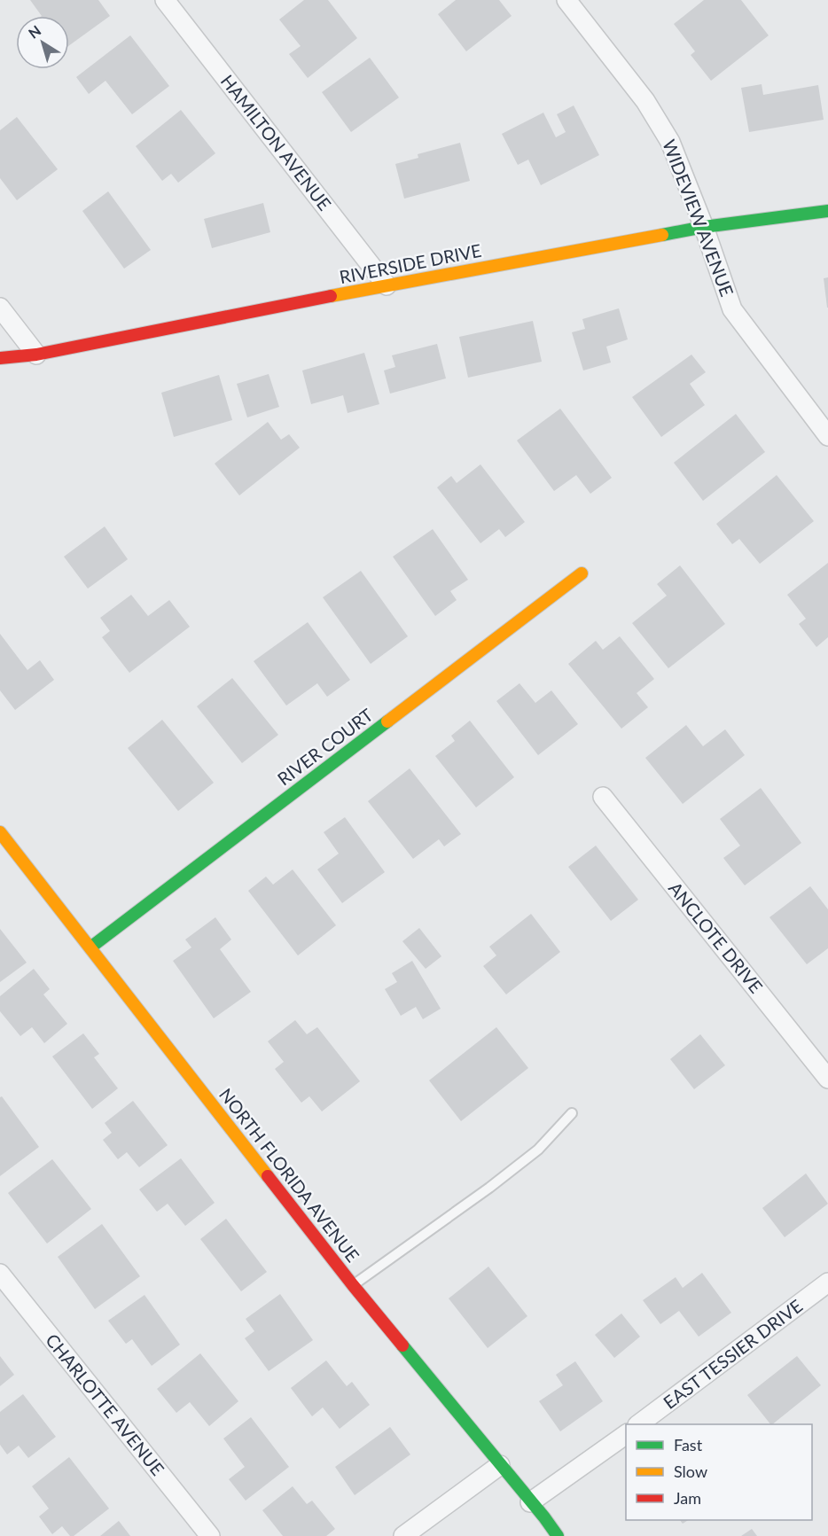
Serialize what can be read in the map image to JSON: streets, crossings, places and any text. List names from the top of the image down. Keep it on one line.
{"streets":{"street":["HAMILTON AVENUE","WIDEVIEW AVENUE","RIVERSIDE DRIVE","RIVER COURT","ANCLOTE DRIVE","NORTH FLORIDA AVENUE","EAST TESSIER DRIVE","CHARLOTTE AVENUE"]},"crossings":[["HAMILTON AVENUE","RIVERSIDE DRIVE"],["WIDEVIEW AVENUE","RIVERSIDE DRIVE"],["RIVER COURT","NORTH FLORIDA AVENUE"]],"legend":["Fast","Slow","Jam"],"north":"top left"}
